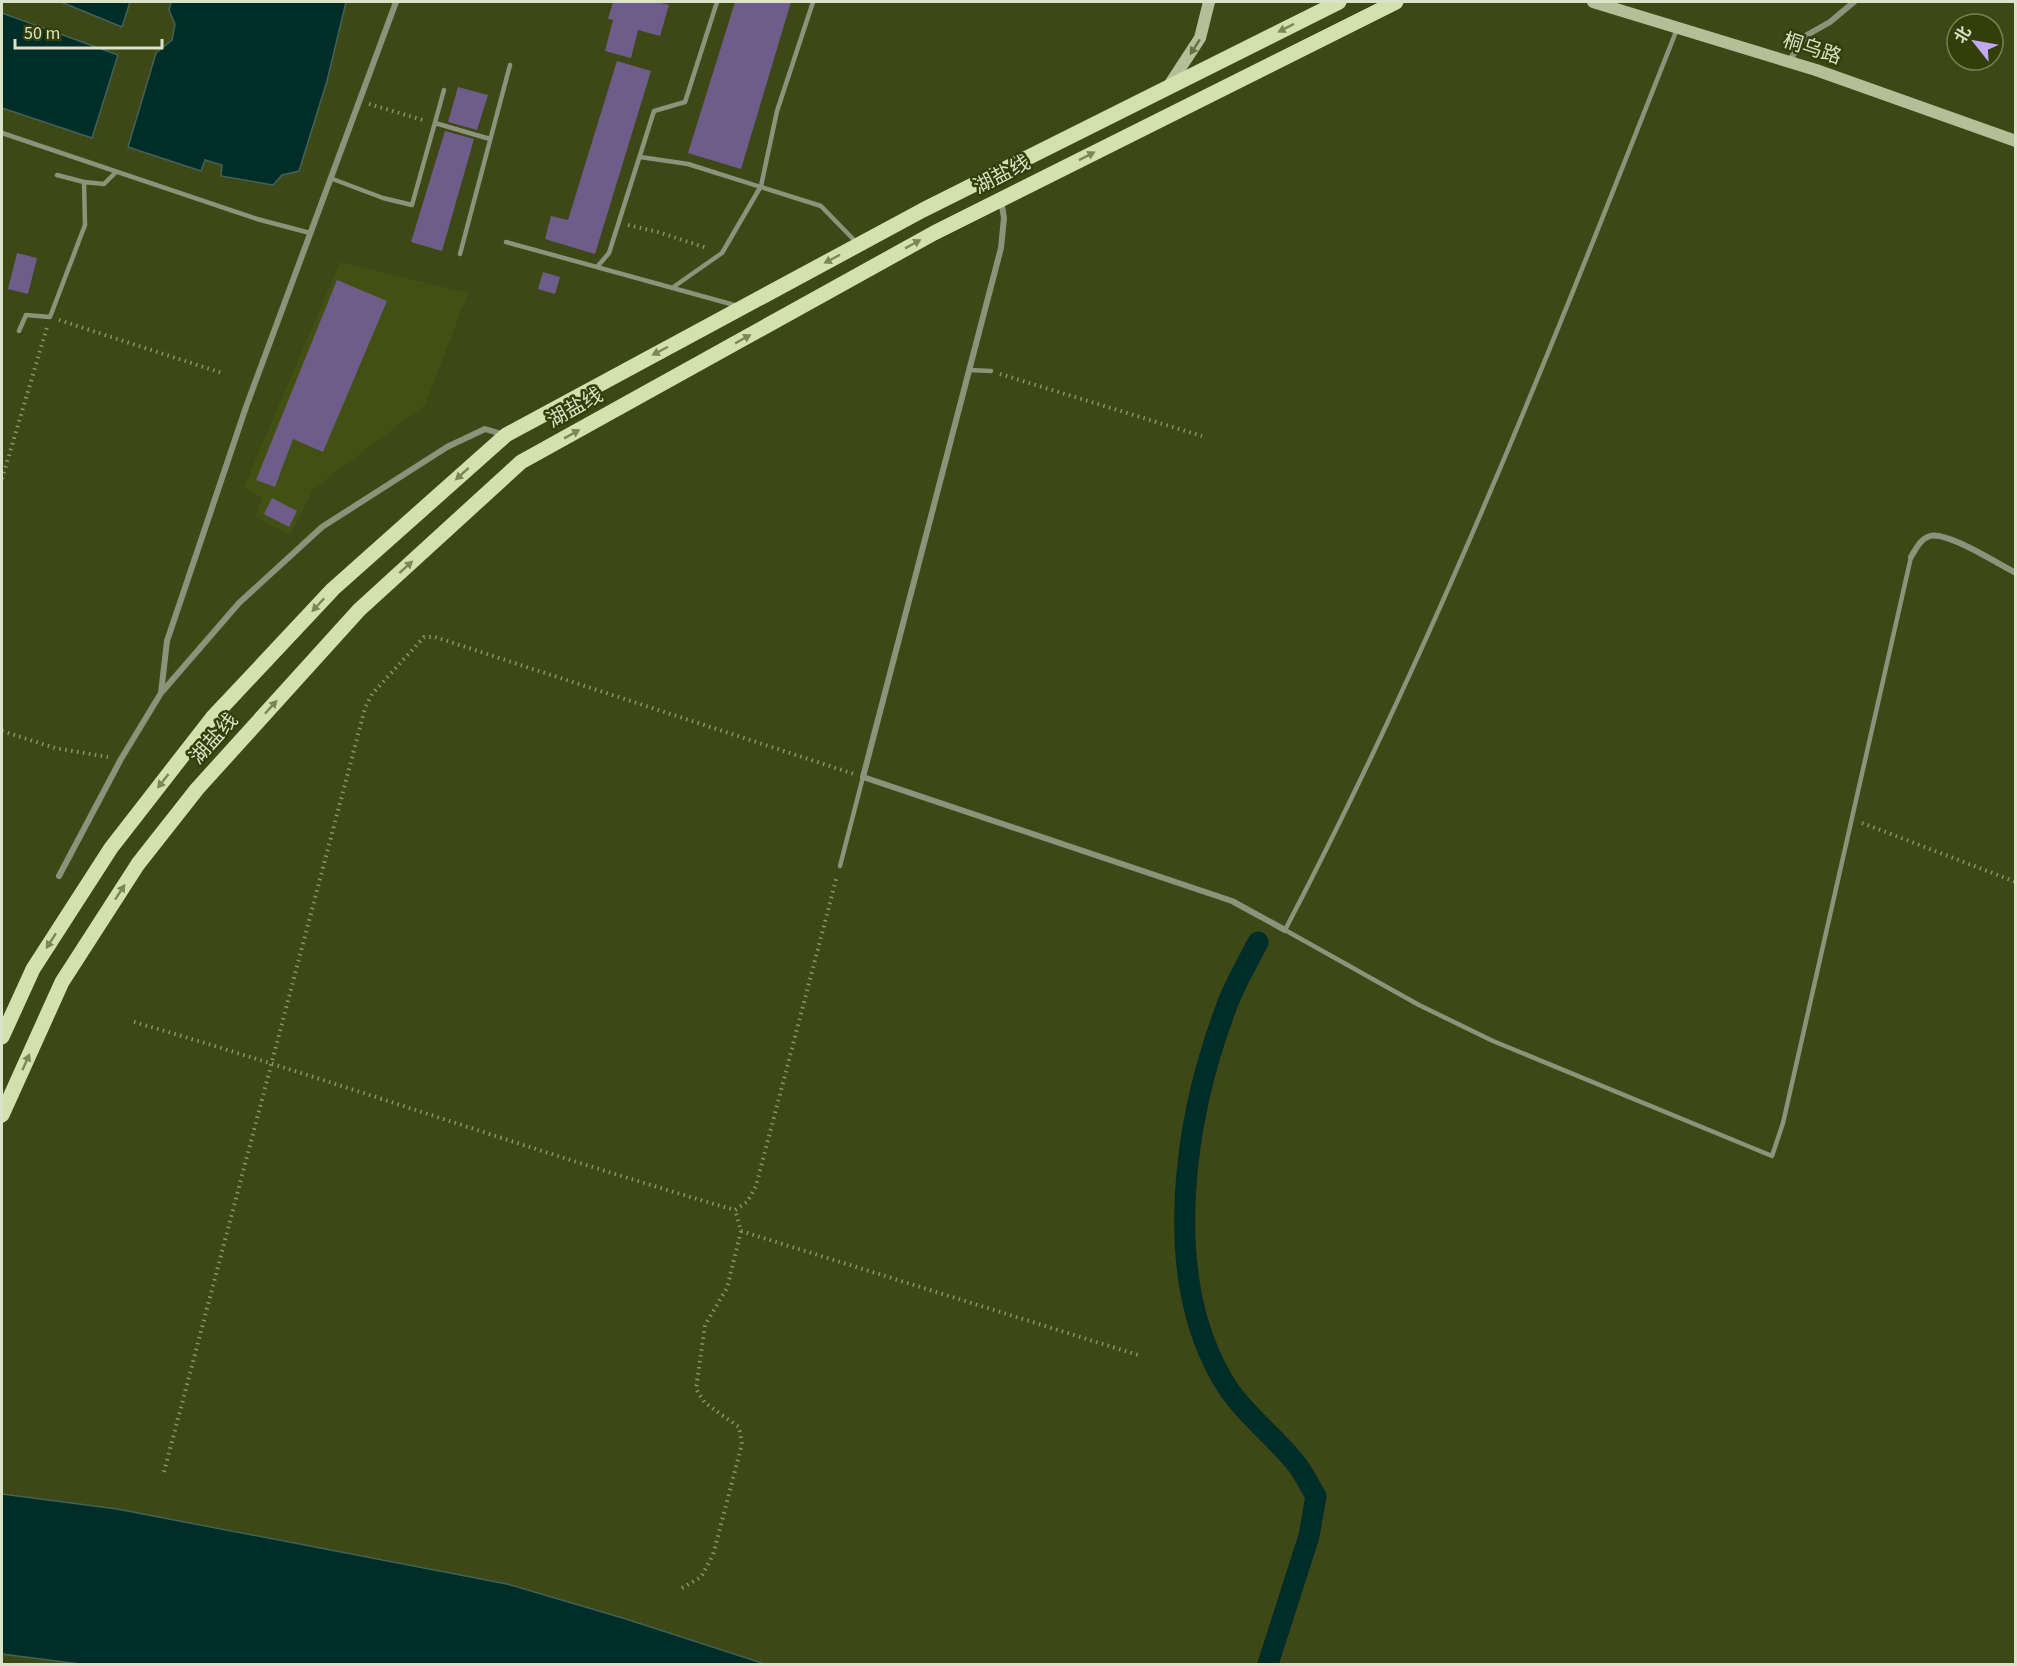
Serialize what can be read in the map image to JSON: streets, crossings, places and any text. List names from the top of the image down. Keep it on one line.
{"streets":{"main road":["湖盐线"],"street":["桐乌路"]},"scale_bar":"50 m","north":"top left"}
